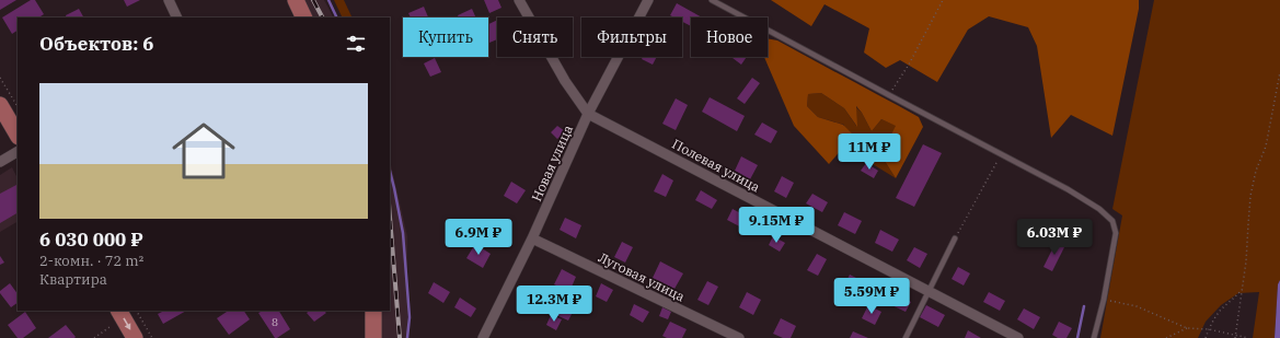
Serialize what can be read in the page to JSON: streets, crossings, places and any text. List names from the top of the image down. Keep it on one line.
{"streets":{"street":["Новая улица","Полевая улица","Луговая улица"]},"crossings":[["Новая улица","Полевая улица"],["Новая улица","Луговая улица"]],"house_numbers":["8"],"page":{"chip":["Купить","Снять","Фильтры","Новое"],"heading":"Объектов: 6","list":[{"name":"6 030 000 ₽","note":"2-комн. · 72 m² · Квартира"}],"price":["11M ₽","9.15M ₽","6.9M ₽","6.03M ₽","5.59M ₽","12.3M ₽"]}}
